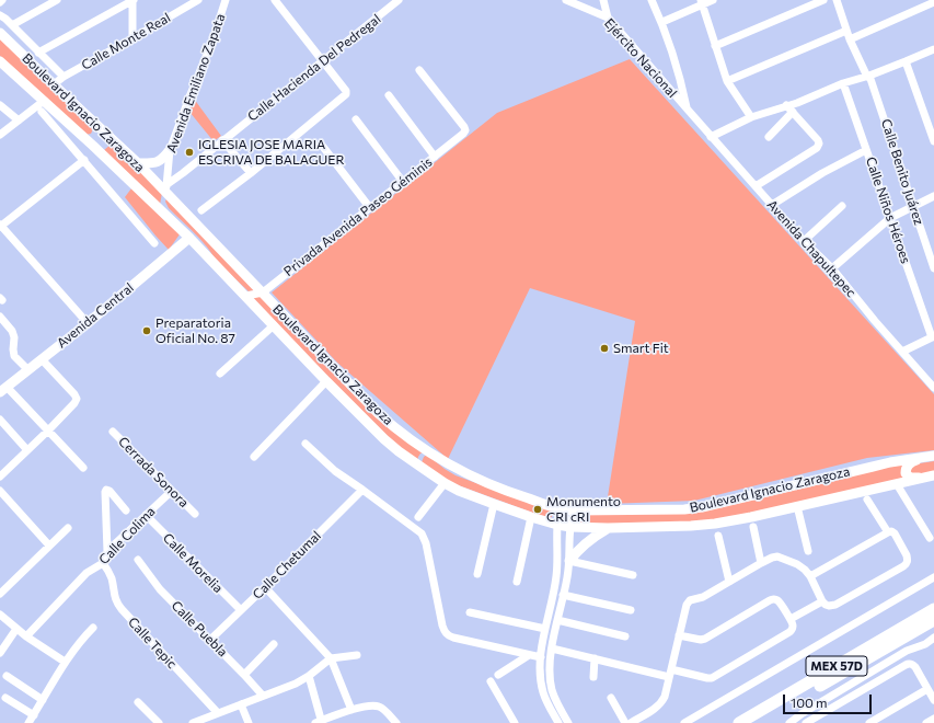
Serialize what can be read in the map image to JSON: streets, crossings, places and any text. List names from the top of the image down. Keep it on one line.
{"streets":{"highway":["MEX 57D"],"main road":["Boulevard Ignacio Zaragoza","Avenida Central"],"street":["Calle Monte Real","Ejército Nacional","Calle Hacienda Del Pedregal","Avenida Emiliano Zapata","Calle Benito Juárez","Calle Niños Héroes","Privada Avenida Paseo Géminis","Avenida Chapultepec","Cerrada Sonora","Calle Colima","Calle Morelia","Calle Chetumal","Calle Puebla","Calle Tepic"]},"crossings":[["Calle Monte Real","Boulevard Ignacio Zaragoza"],["Ejército Nacional","Avenida Chapultepec"],["Calle Hacienda Del Pedregal","Avenida Emiliano Zapata"],["Calle Hacienda Del Pedregal","Boulevard Ignacio Zaragoza"],["Avenida Emiliano Zapata","Boulevard Ignacio Zaragoza"],["Boulevard Ignacio Zaragoza","Privada Avenida Paseo Géminis"],["Boulevard Ignacio Zaragoza","Avenida Central"],["Cerrada Sonora","Calle Colima"],["Calle Colima","Calle Morelia"],["Calle Colima","Calle Tepic"],["Calle Morelia","Calle Chetumal"],["Calle Chetumal","Calle Puebla"]],"places":["IGLESIA JOSE MARIA ESCRIVA DE BALAGUER","Preparatoria Oficial No. 87","Smart Fit","Monumento CRI cRI"],"scale_bar":"100 m"}
